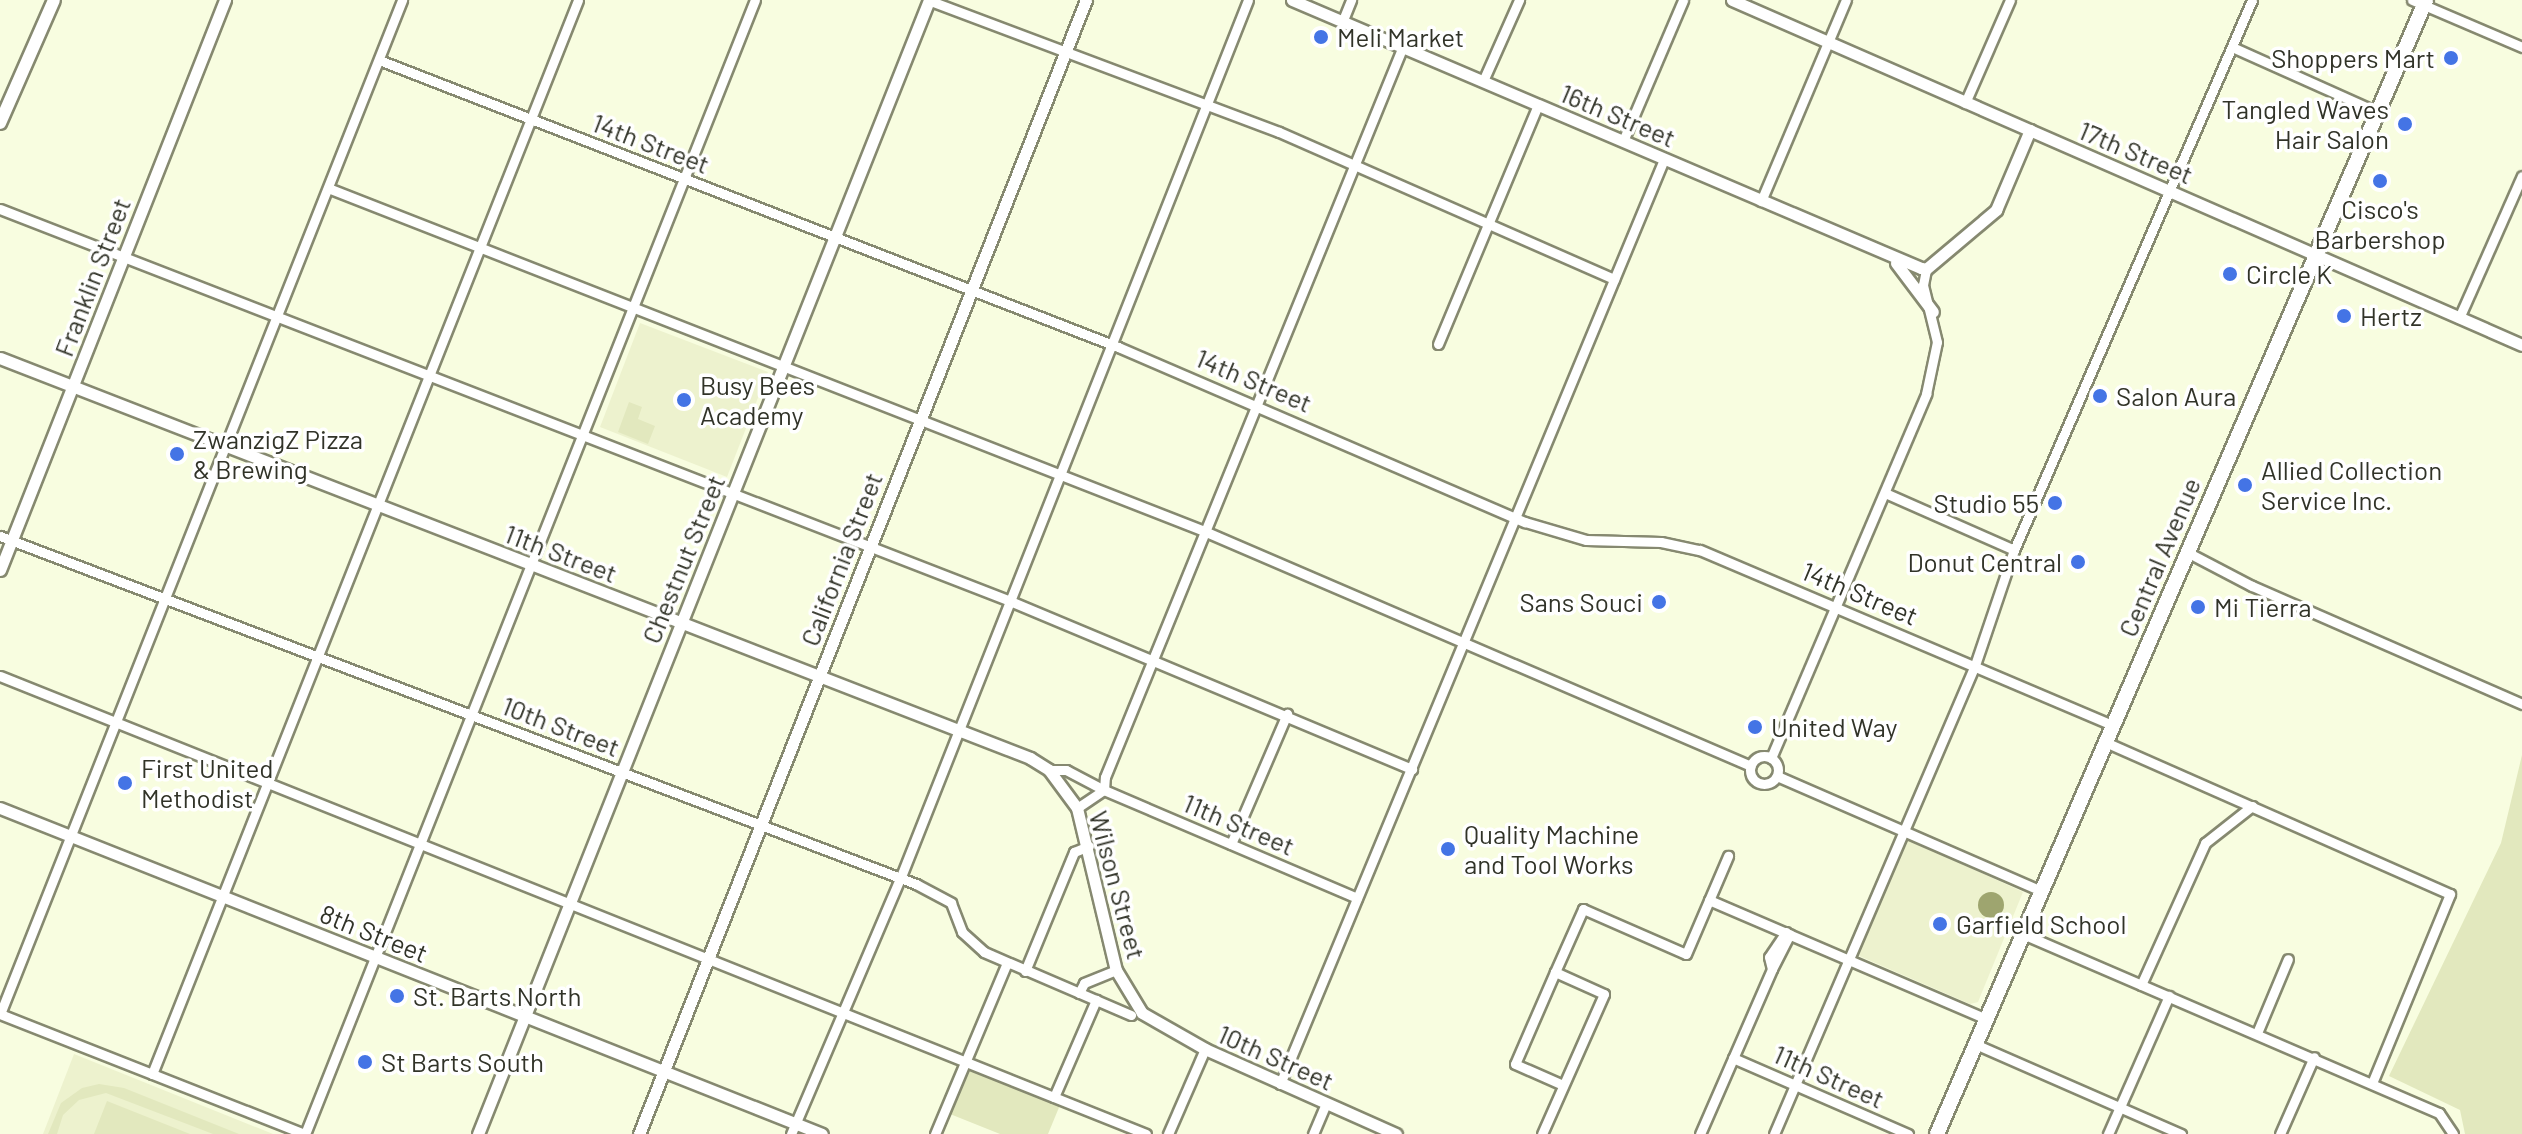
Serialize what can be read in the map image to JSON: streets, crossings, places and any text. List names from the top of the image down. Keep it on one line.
{"streets":{"main road":["Central Avenue"],"street":["16th Street","14th Street","17th Street","Franklin Street","11th Street","Chestnut Street","California Street","10th Street","Wilson Street","8th Street"]},"crossings":[["14th Street","Central Avenue"],["14th Street","Chestnut Street"],["14th Street","California Street"],["17th Street","Central Avenue"],["Franklin Street","11th Street"],["Franklin Street","10th Street"],["11th Street","Chestnut Street"],["11th Street","California Street"],["11th Street","Wilson Street"],["Chestnut Street","10th Street"],["Chestnut Street","8th Street"],["California Street","10th Street"],["California Street","8th Street"],["10th Street","Wilson Street"]],"places":["Meli Market","Shoppers Mart","Tangled Waves Hair Salon","Cisco's Barbershop","Circle K","Hertz","Salon Aura","Busy Bees Academy","ZwanzigZ Pizza & Brewing","Allied Collection Service Inc.","Studio 55","Donut Central","Sans Souci","Mi Tierra","United Way","First United Methodist","Quality Machine and Tool Works","Garfield School","St. Barts North","St Barts South"]}
